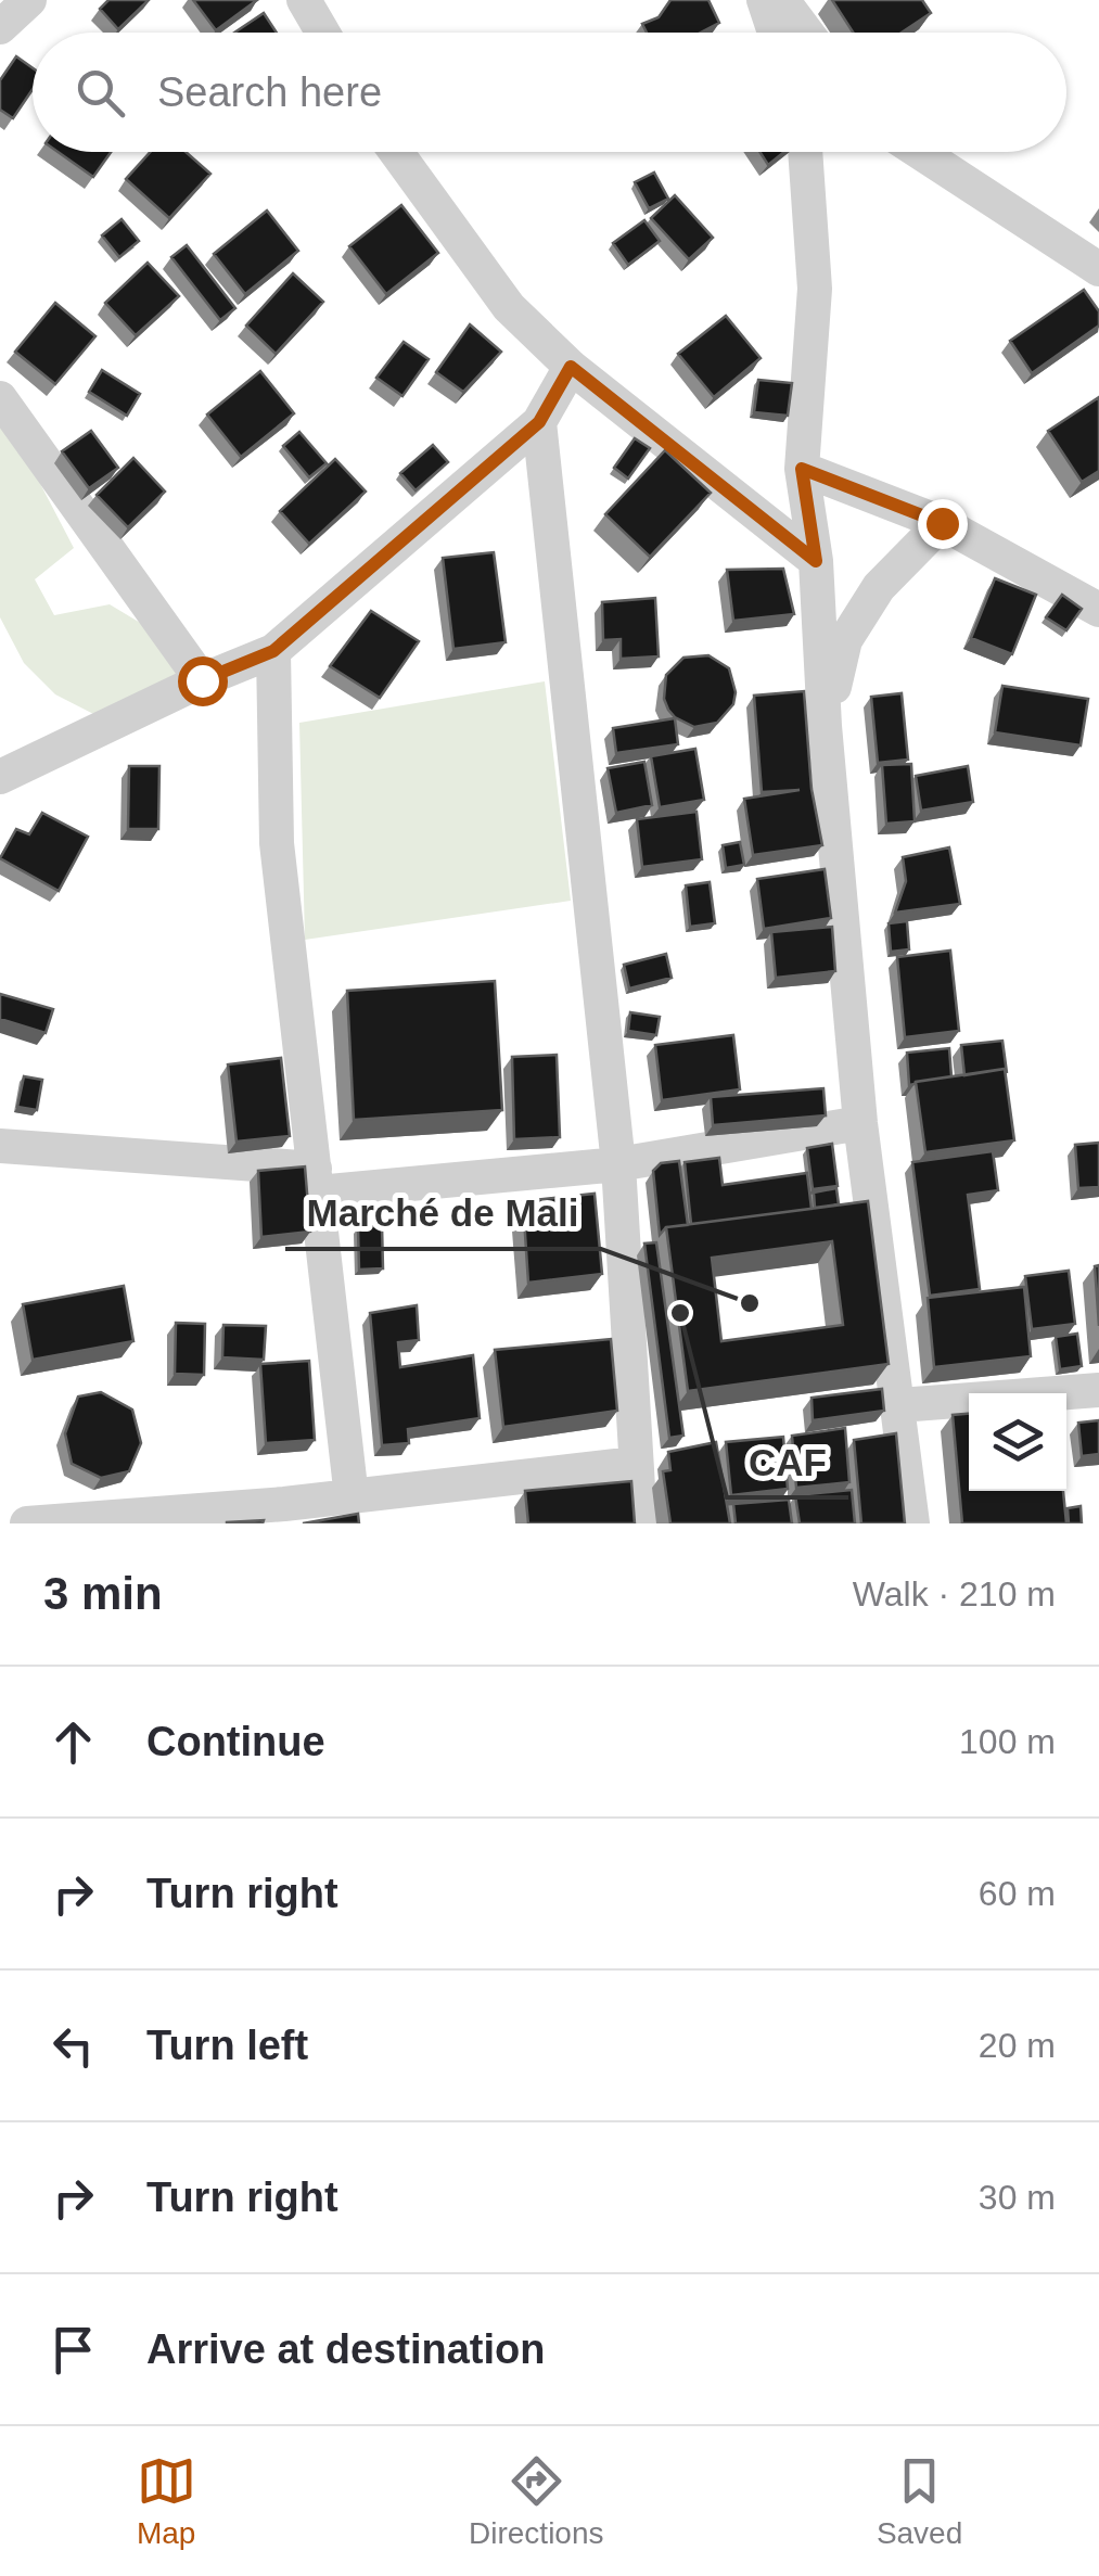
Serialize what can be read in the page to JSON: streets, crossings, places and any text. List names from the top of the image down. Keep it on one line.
{"places":["Marché de Mali","CAF"],"page":{"search":"Search here","heading":["3 min","Walk · 210 m"],"list":[["Continue","100 m"],["Turn right","60 m"],["Turn left","20 m"],["Turn right","30 m"],"Arrive at destination"],"nav":["Map","Directions","Saved"]}}
